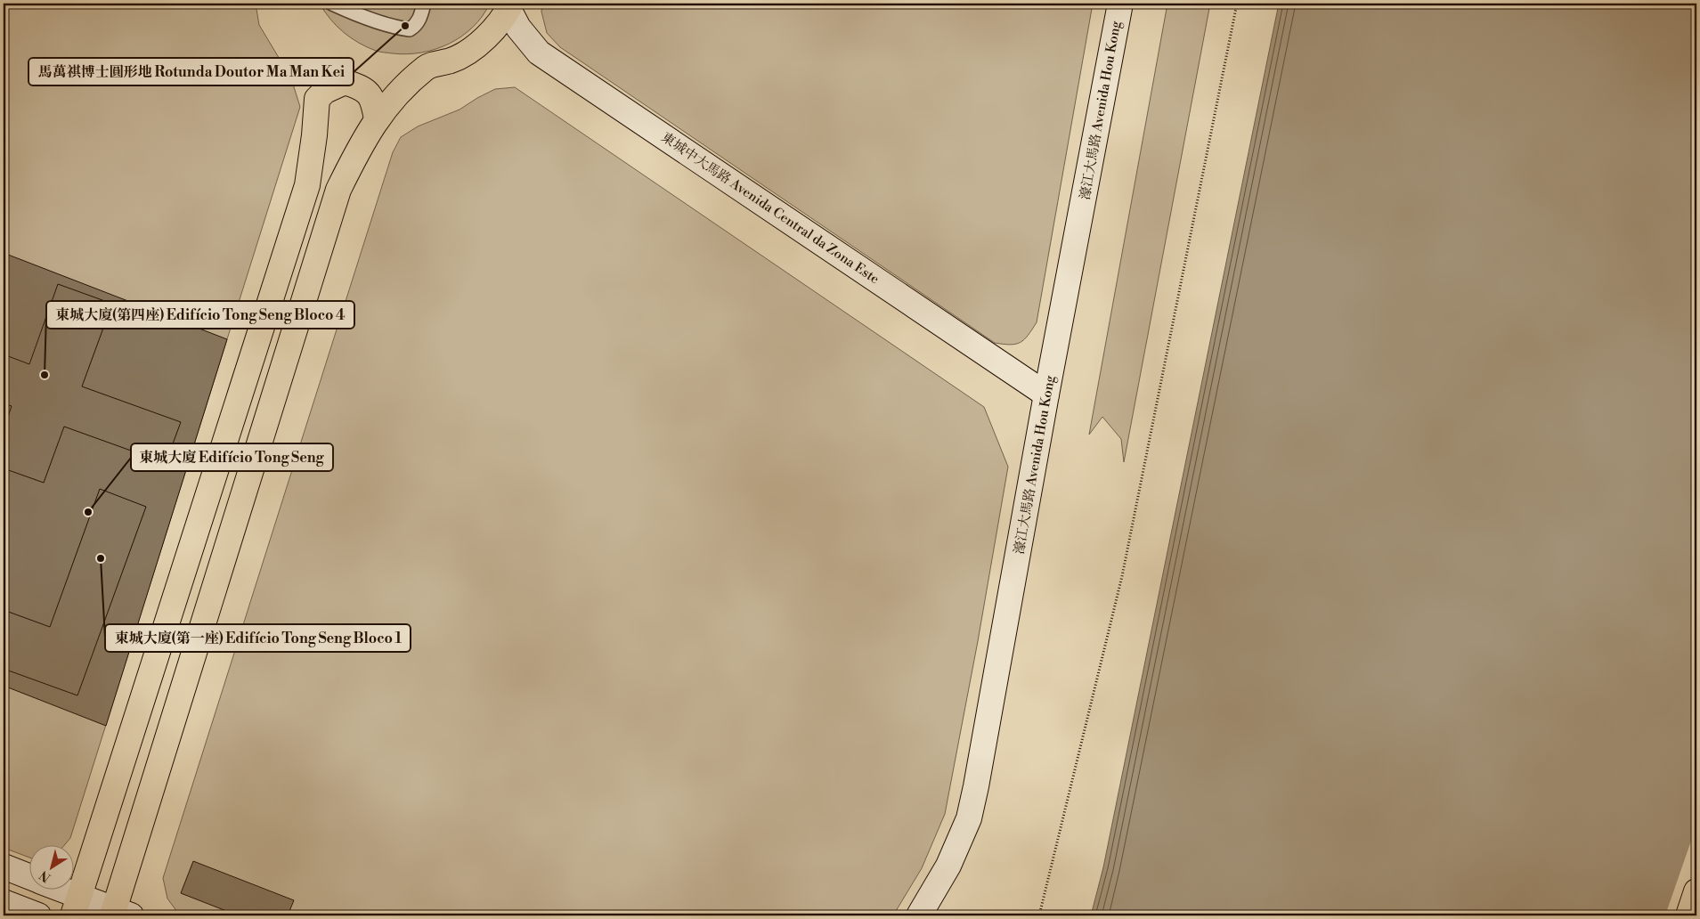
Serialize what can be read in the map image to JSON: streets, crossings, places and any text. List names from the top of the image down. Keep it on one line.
{"streets":{"main road":["濠江大馬路 Avenida Hou Kong","東城中大馬路 Avenida Central da Zona Este"]},"crossings":[["濠江大馬路 Avenida Hou Kong","東城中大馬路 Avenida Central da Zona Este"]],"places":["馬萬祺博士圓形地 Rotunda Doutor Ma Man Kei","東城大廈(第四座) Edifício Tong Seng Bloco 4","東城大廈 Edifício Tong Seng","東城大廈(第一座) Edifício Tong Seng Bloco 1"],"north":"bottom left"}
